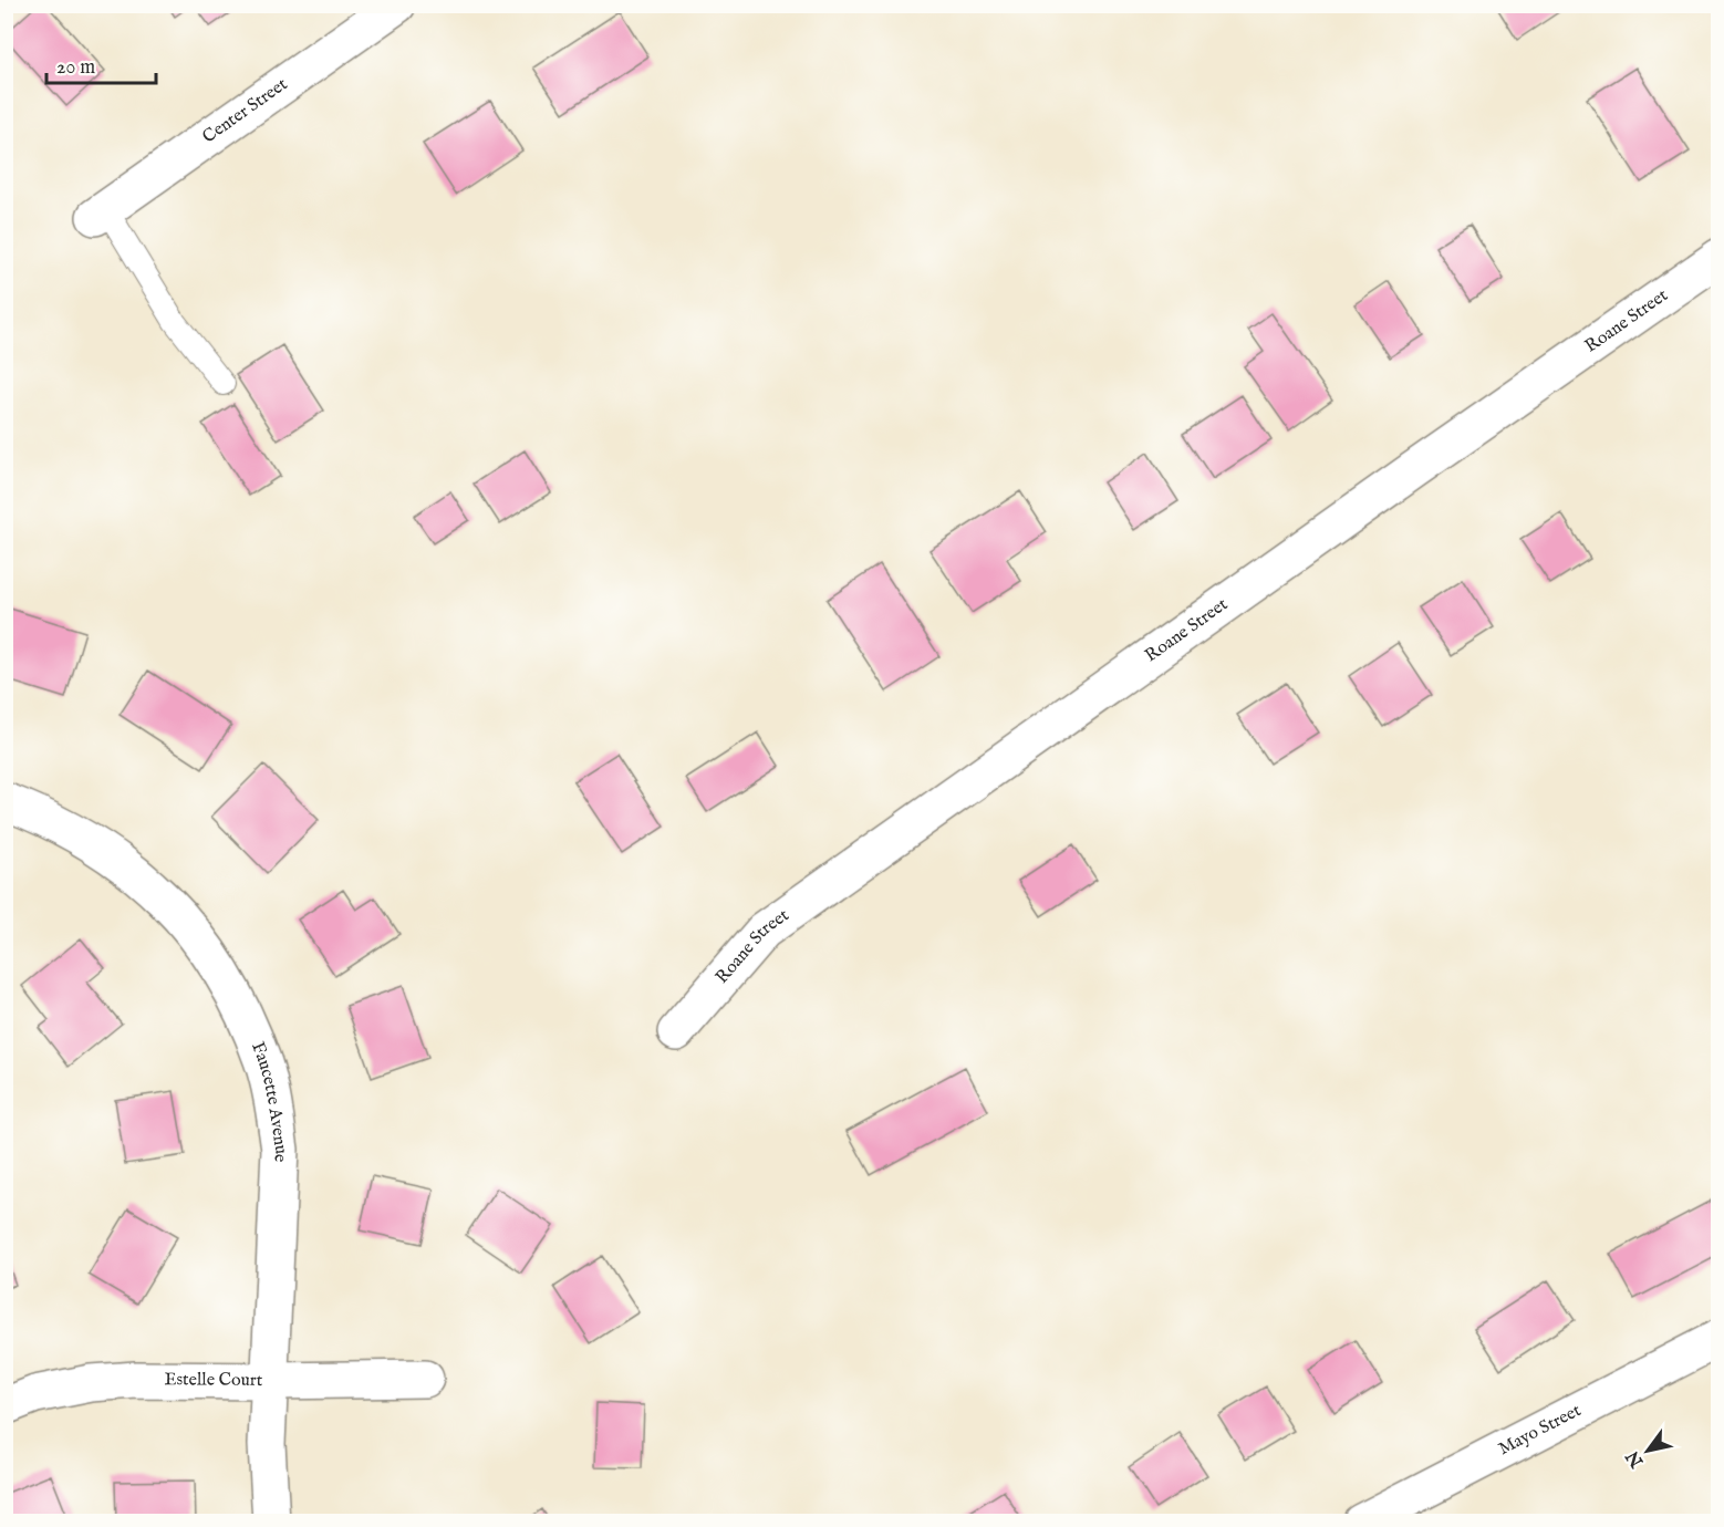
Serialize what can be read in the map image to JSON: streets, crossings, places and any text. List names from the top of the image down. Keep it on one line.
{"streets":{"street":["Center Street","Roane Street","Faucette Avenue","Estelle Court","Mayo Street"]},"crossings":[["Faucette Avenue","Estelle Court"]],"scale_bar":"20 m","north":"bottom left"}
